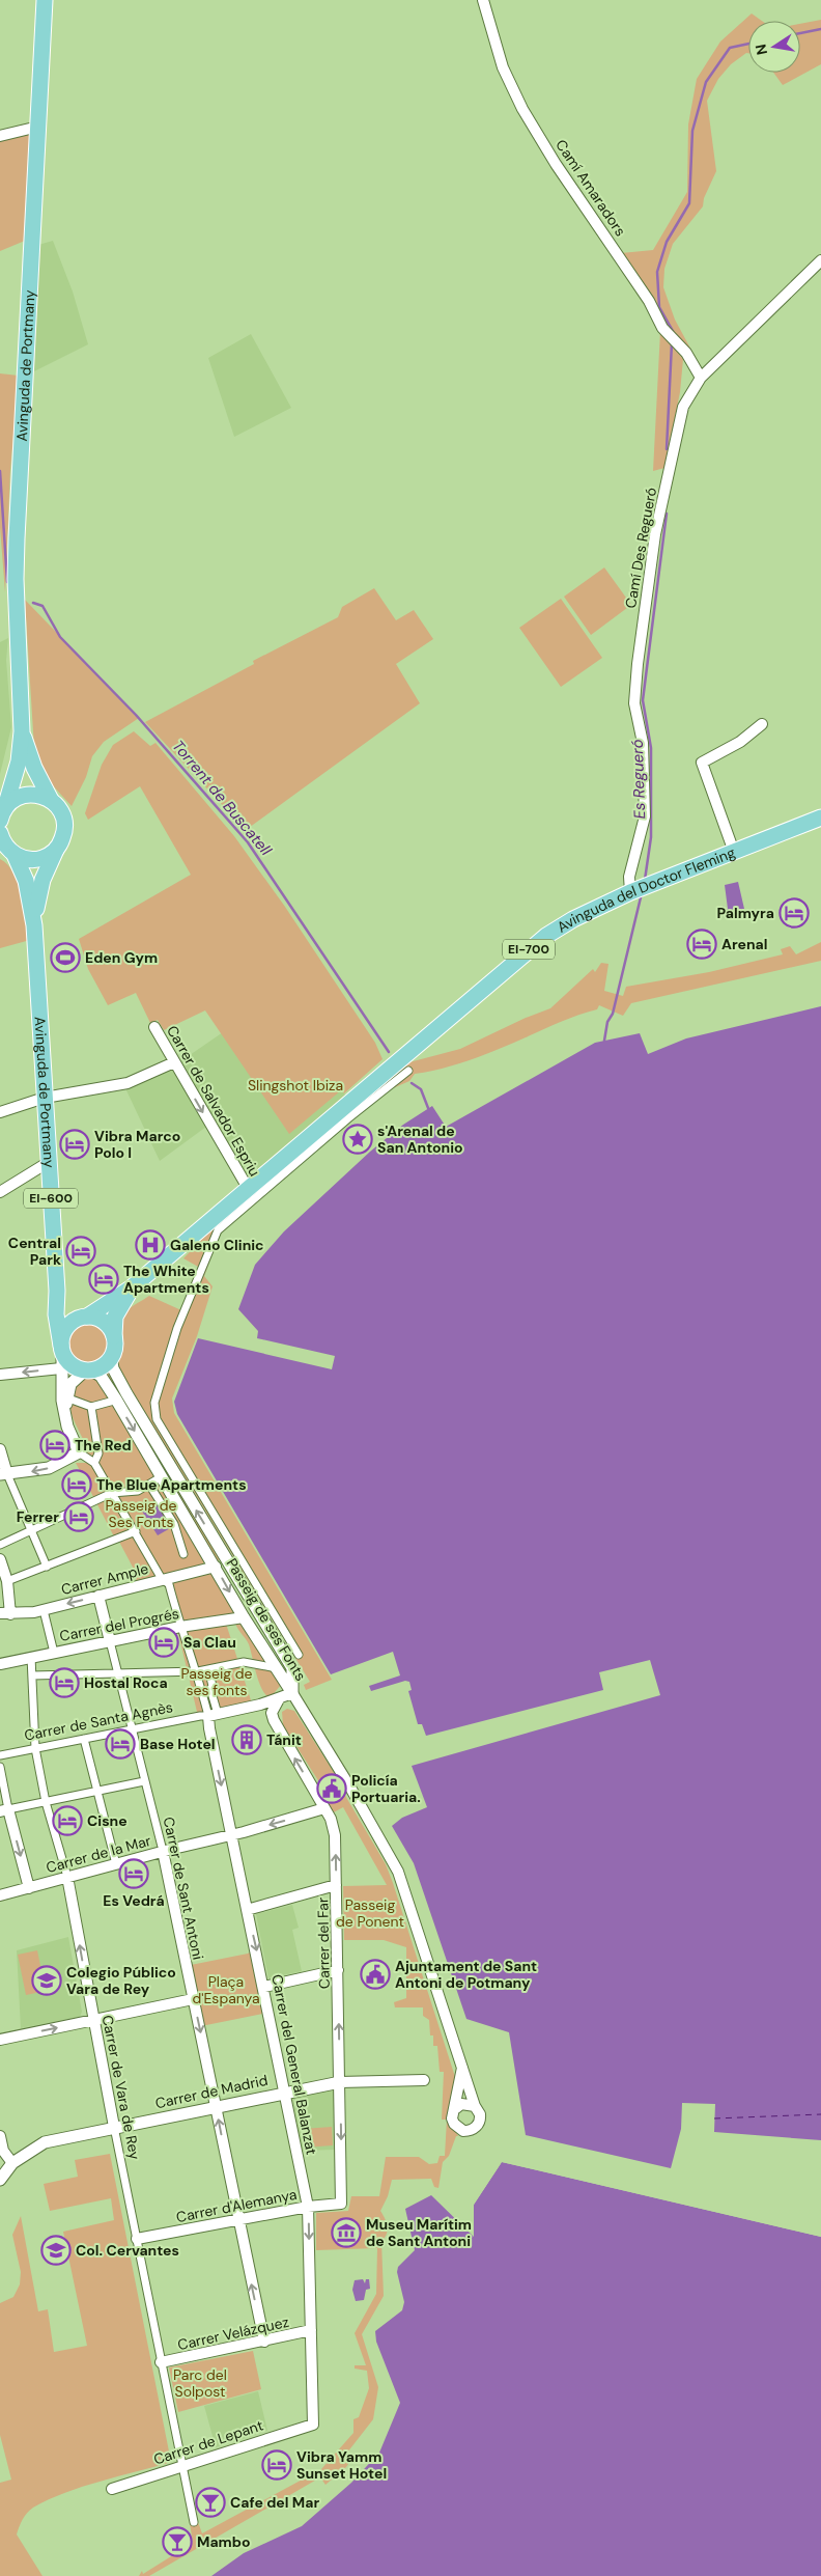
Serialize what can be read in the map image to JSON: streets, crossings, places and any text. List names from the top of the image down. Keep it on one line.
{"streets":{"main road":["Avinguda de Portmany","Avinguda del Doctor Fleming","EI-700","EI-600"],"street":["Camí Amaradors","Camí Des Regueró","Carrer de Salvador Espriu","Carrer Ample","Passeig de ses Fonts","Carrer del Progrés","Carrer de Santa Agnès","Carrer de la Mar","Carrer de Sant Antoni","Carrer del Far","Carrer del General Balanzat","Carrer de Vara de Rey","Carrer de Madrid","Carrer d'Alemanya","Carrer Velázquez","Carrer de Lepant"]},"crossings":[["Camí Amaradors","Camí Des Regueró"],["Avinguda de Portmany","Avinguda del Doctor Fleming"],["Avinguda de Portmany","EI-600"],["Avinguda de Portmany","Passeig de ses Fonts"],["Camí Des Regueró","Avinguda del Doctor Fleming"],["Avinguda del Doctor Fleming","Carrer de Salvador Espriu"],["Avinguda del Doctor Fleming","Passeig de ses Fonts"],["Carrer Ample","Passeig de ses Fonts"],["Carrer Ample","Carrer de Sant Antoni"],["Passeig de ses Fonts","Carrer del Progrés"],["Passeig de ses Fonts","Carrer de Santa Agnès"],["Carrer del Progrés","Carrer de Sant Antoni"],["Carrer del Progrés","Carrer de Vara de Rey"],["Carrer de Santa Agnès","Carrer de Sant Antoni"],["Carrer de Santa Agnès","Carrer del General Balanzat"],["Carrer de Santa Agnès","Carrer de Vara de Rey"],["Carrer de la Mar","Carrer de Sant Antoni"],["Carrer de la Mar","Carrer del Far"],["Carrer de la Mar","Carrer del General Balanzat"],["Carrer de la Mar","Carrer de Vara de Rey"],["Carrer de Sant Antoni","Carrer de Madrid"],["Carrer de Sant Antoni","Carrer d'Alemanya"],["Carrer de Sant Antoni","Carrer Velázquez"],["Carrer del Far","Carrer de Madrid"],["Carrer del Far","Carrer d'Alemanya"],["Carrer del General Balanzat","Carrer de Madrid"],["Carrer del General Balanzat","Carrer d'Alemanya"],["Carrer del General Balanzat","Carrer Velázquez"],["Carrer del General Balanzat","Carrer de Lepant"],["Carrer de Vara de Rey","Carrer de Madrid"],["Carrer de Vara de Rey","Carrer d'Alemanya"],["Carrer de Vara de Rey","Carrer Velázquez"],["Carrer de Vara de Rey","Carrer de Lepant"]],"one_way":["Carrer de Salvador Espriu","Carrer del General Balanzat"],"water":["Es Regueró","Torrent de Buscatell"],"parks":["Slingshot Ibiza","Passeig de Ses Fonts","Passeig de ses fonts","Passeig de Ponent","Plaça d'Espanya","Parc del Solpost"],"places":{"hotel":["Palmyra","Arenal","Vibra Marco Polo I","Central Park","The White Apartments","The Red","The Blue Apartments","Ferrer","Sa Clau","Hostal Roca","Base Hotel","Cisne","Es Vedrá","Vibra Yamm Sunset Hotel"],"sports":["Eden Gym"],"place":["s'Arenal de San Antonio"],"hospital":["Galeno Clinic"],"building":["Tánit"],"public building":["Policía Portuaria.","Ajuntament de Sant Antoni de Potmany"],"school or university":["Colegio Público Vara de Rey","Col. Cervantes"],"museum":["Museu Marítim de Sant Antoni"],"bar":["Cafe del Mar","Mambo"]},"north":"left"}
